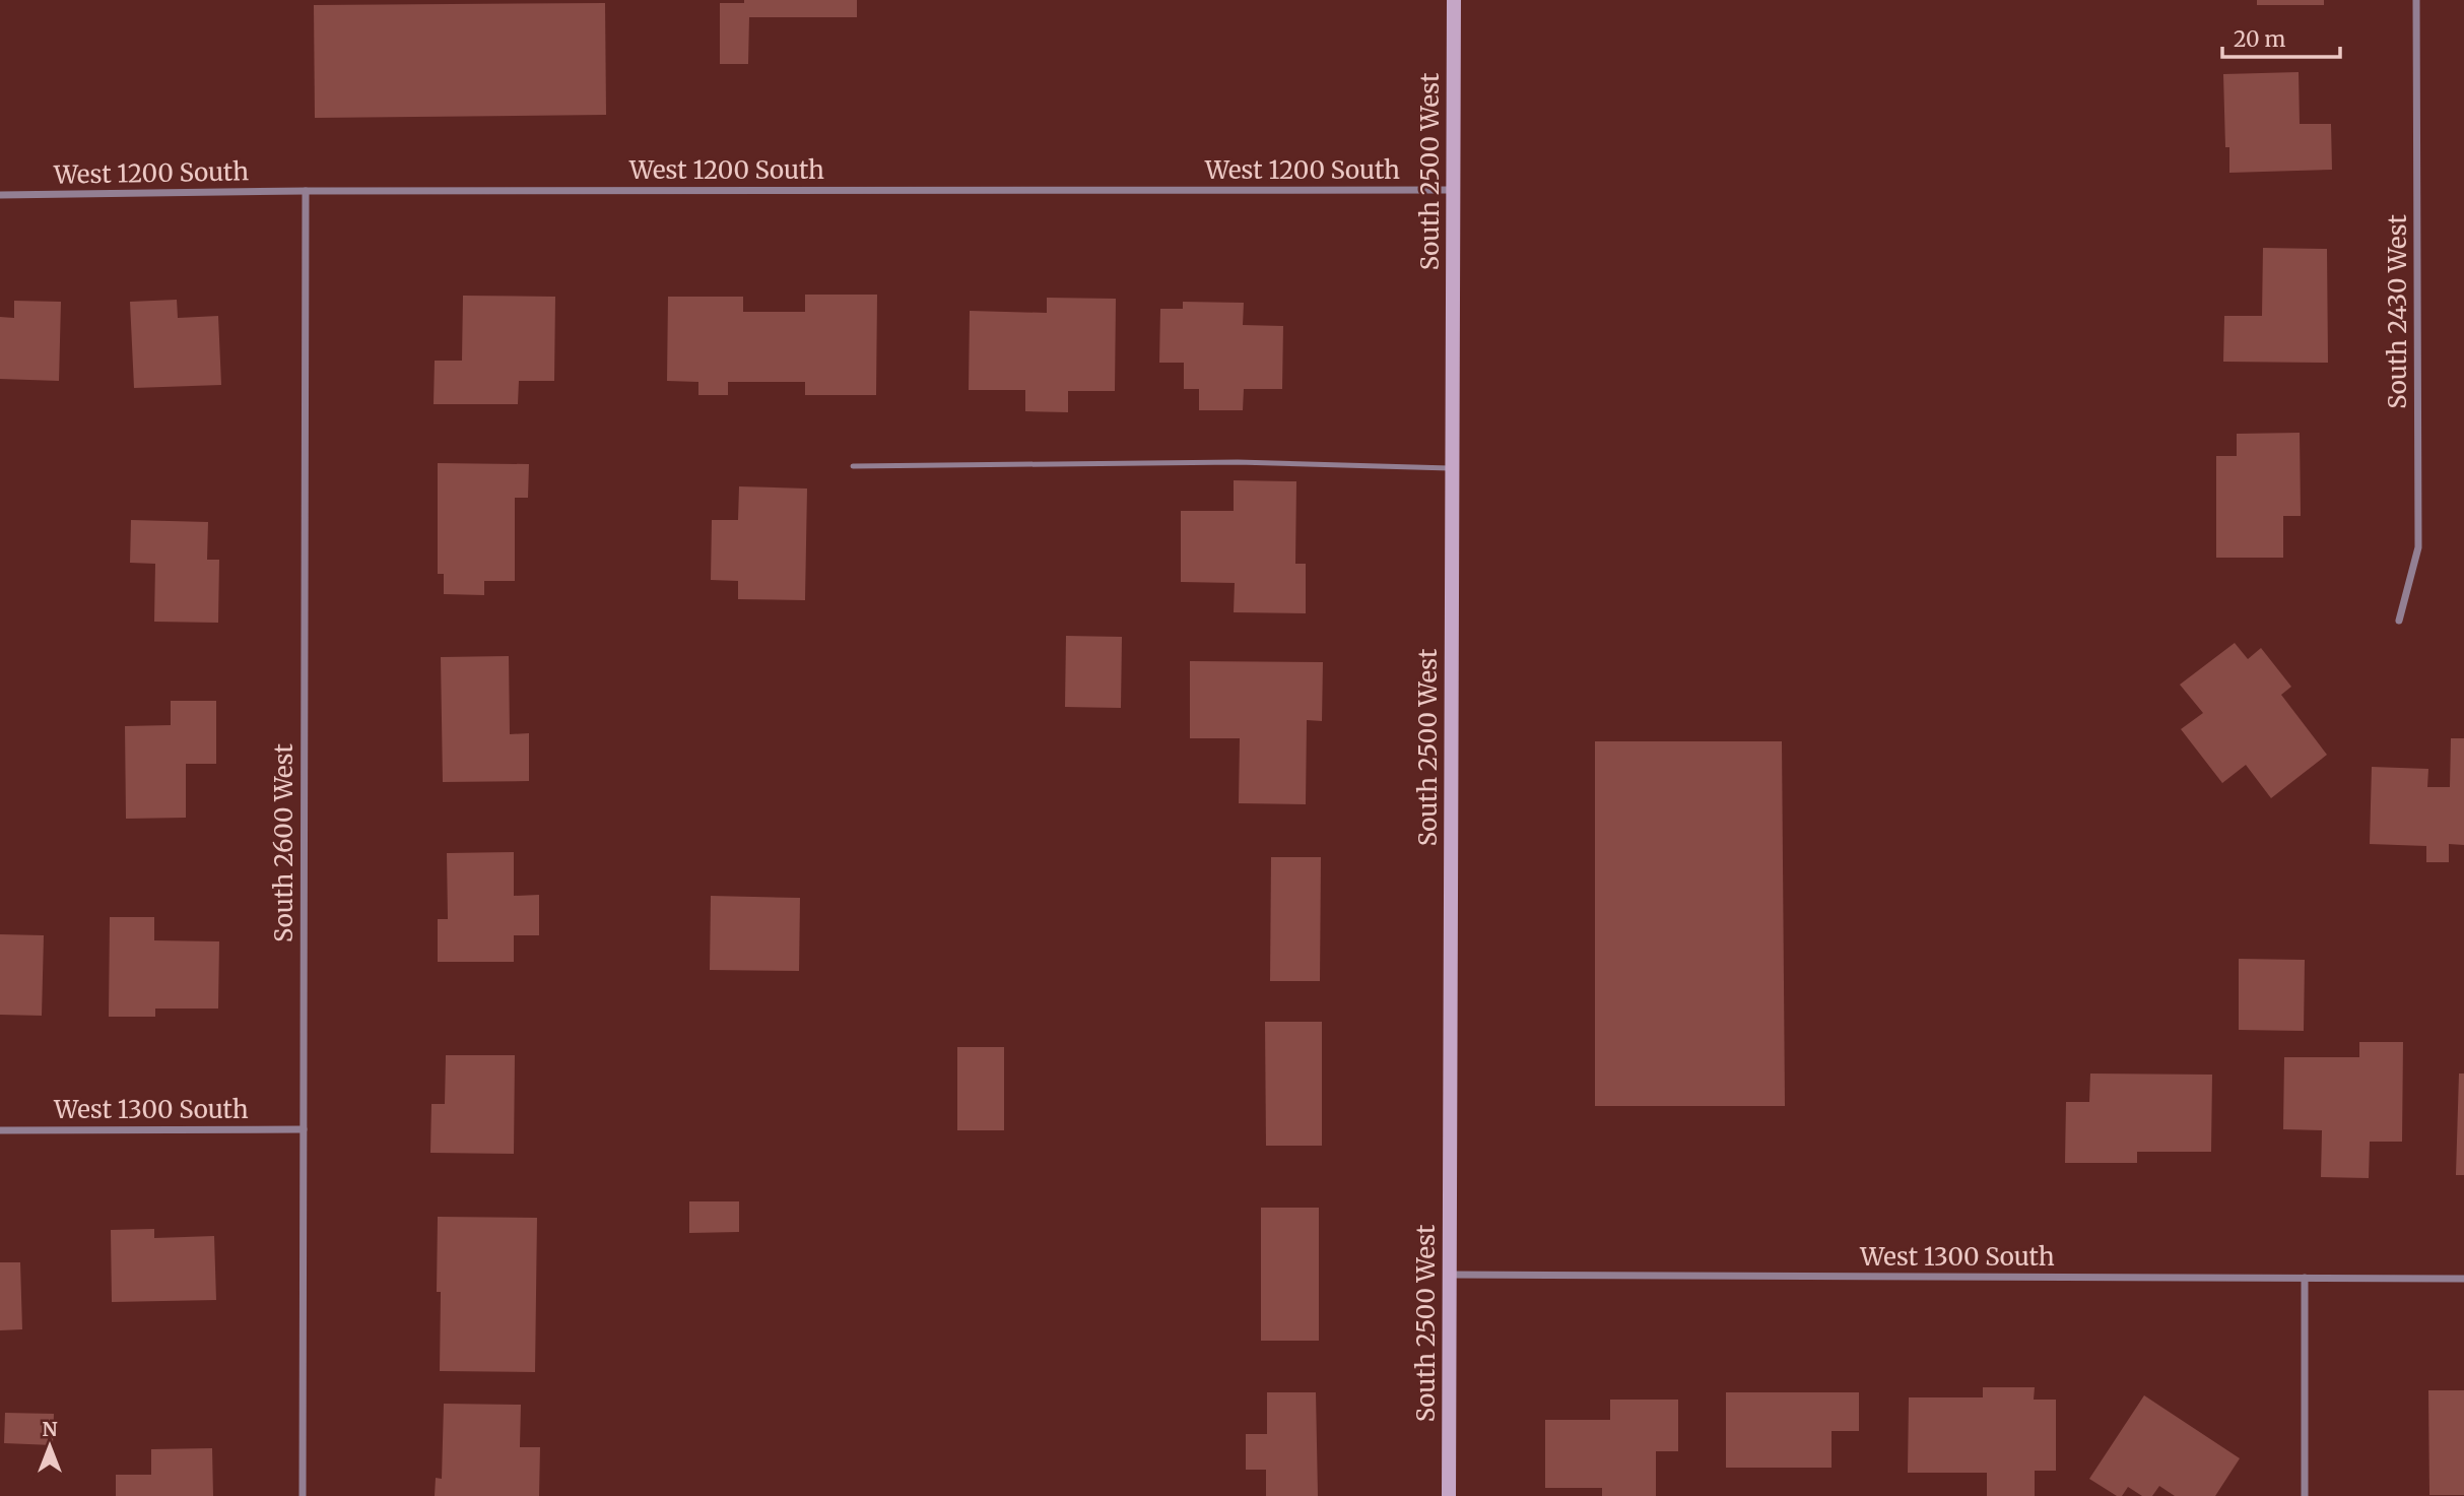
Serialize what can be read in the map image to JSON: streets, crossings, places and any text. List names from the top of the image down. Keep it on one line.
{"streets":{"street":["West 1200 South","South 2500 West","South 2430 West","South 2600 West","West 1300 South"]},"crossings":[["West 1200 South","South 2500 West"],["West 1200 South","South 2600 West"],["South 2500 West","West 1300 South"],["South 2600 West","West 1300 South"]],"scale_bar":"20 m","north":"top"}
